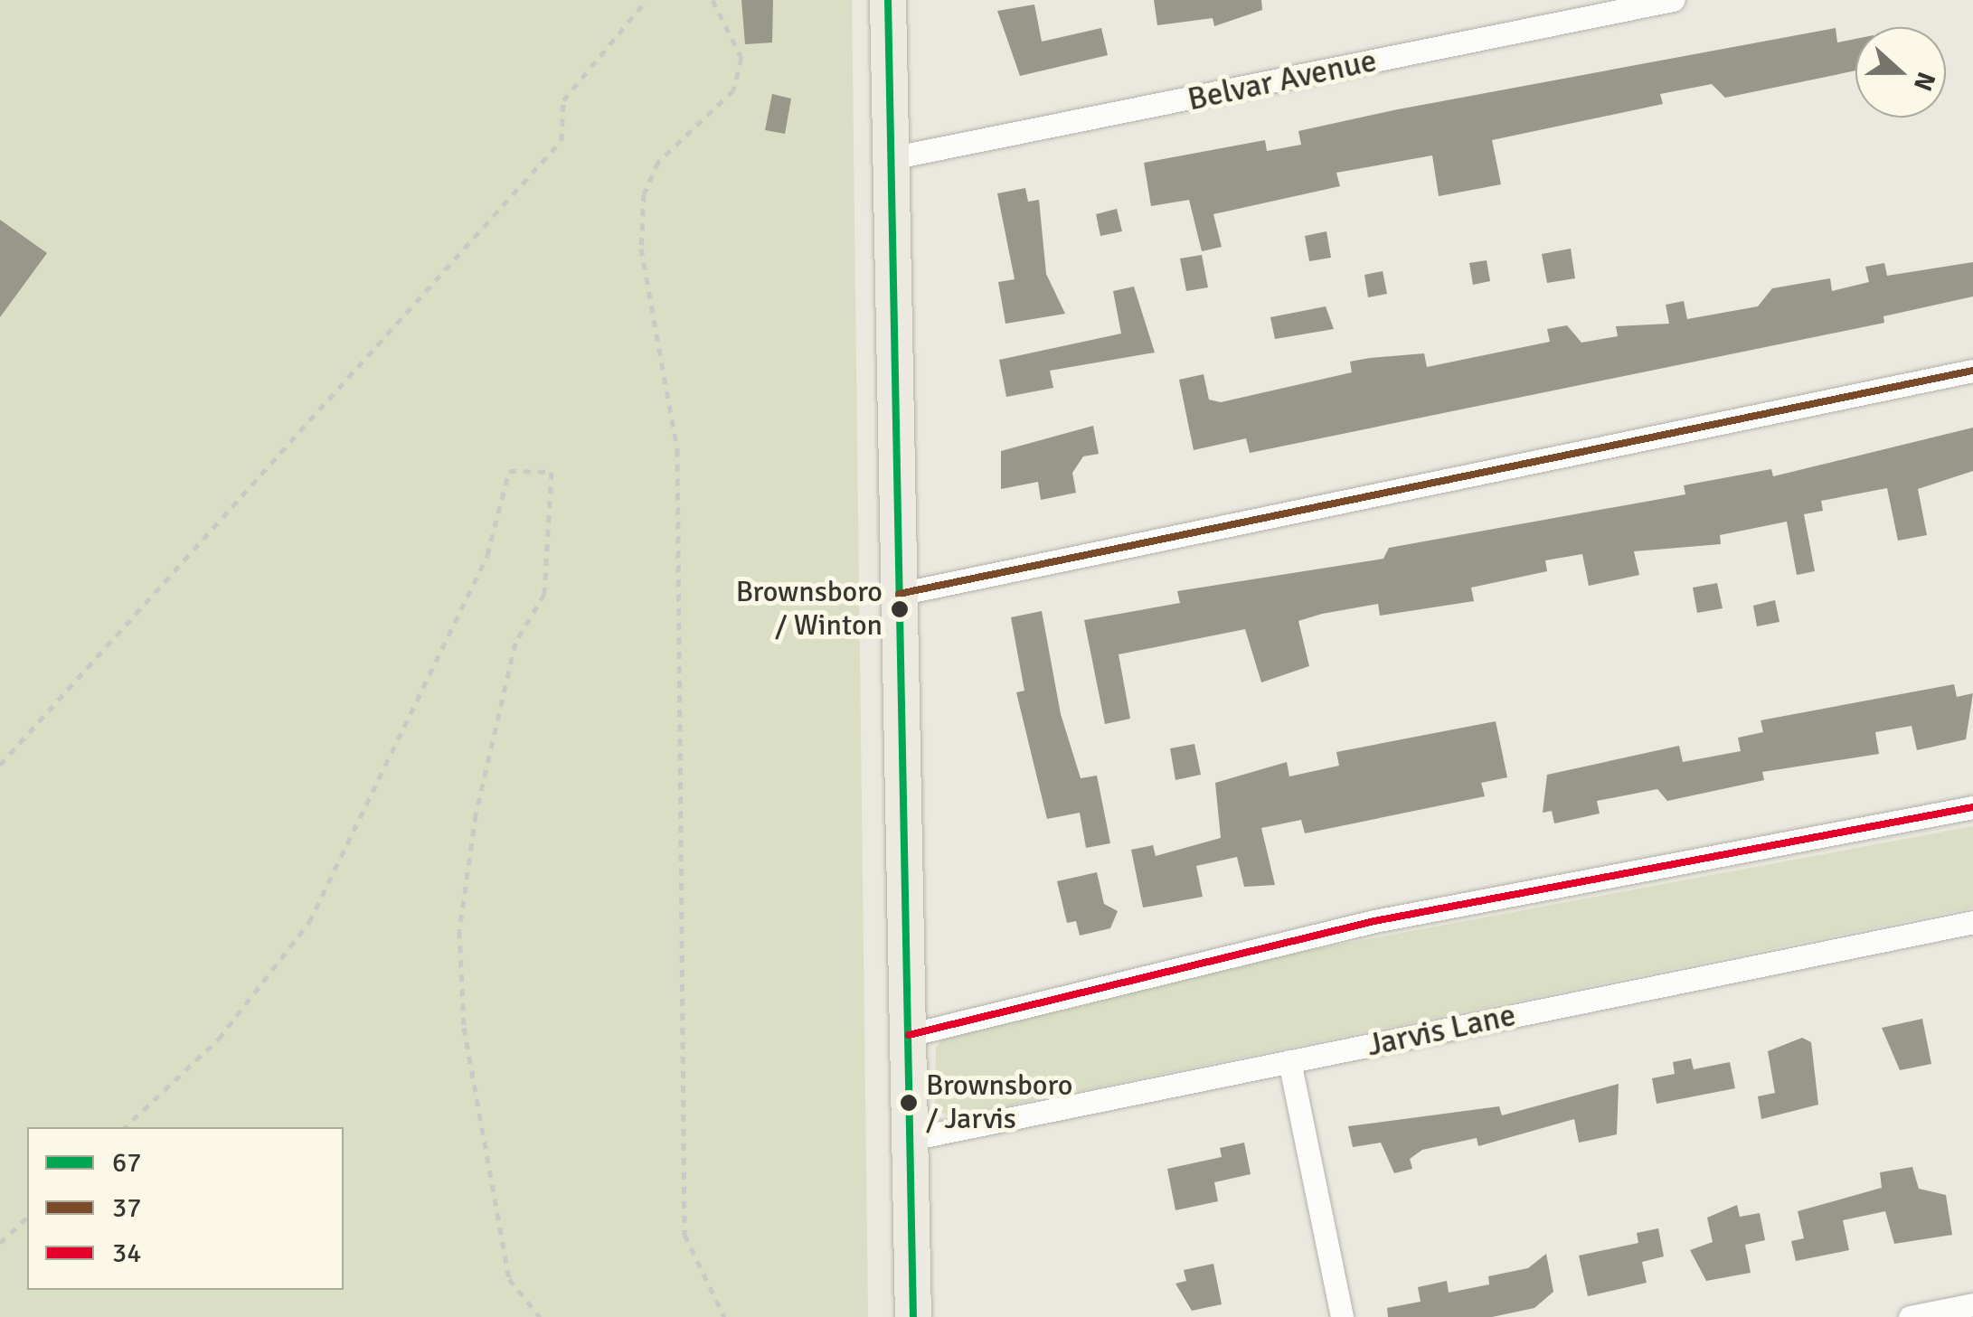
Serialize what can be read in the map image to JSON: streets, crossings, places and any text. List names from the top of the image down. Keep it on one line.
{"streets":{"street":["Belvar Avenue","Jarvis Lane"]},"places":["Brownsboro / Winton","Brownsboro / Jarvis"],"lines":["transit line 67","transit line 37","transit line 34"],"legend":["67","37","34"],"north":"right"}
